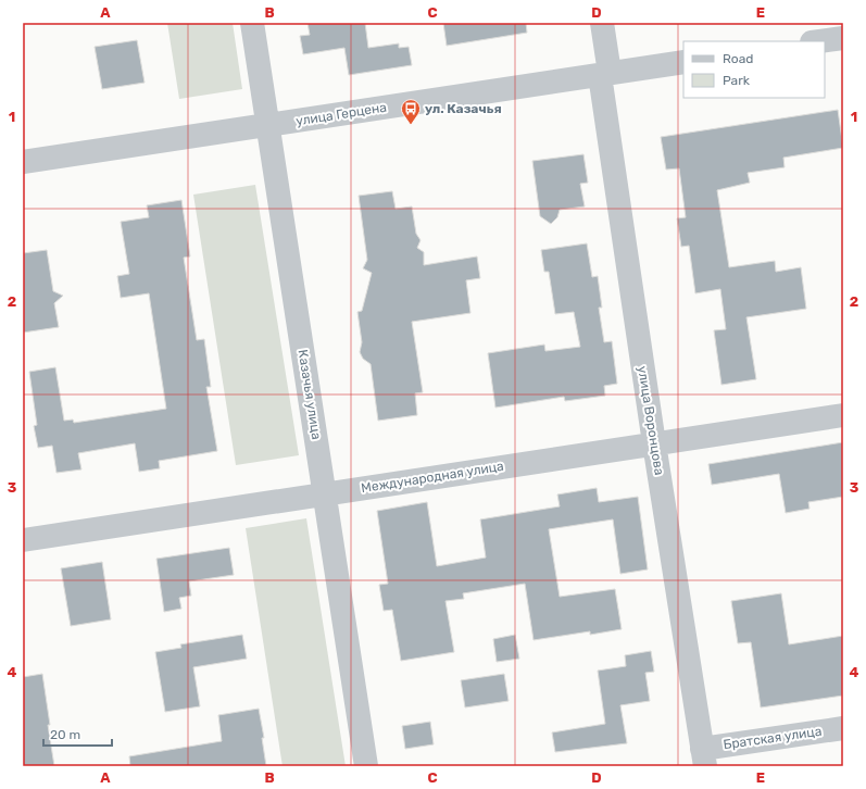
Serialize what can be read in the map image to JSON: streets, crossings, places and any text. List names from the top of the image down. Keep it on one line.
{"streets":{"street":["улица Герцена","Казачья улица","улица Воронцова","Международная улица","Братская улица"]},"crossings":[["улица Герцена","Казачья улица"],["улица Герцена","улица Воронцова"],["Казачья улица","Международная улица"],["улица Воронцова","Международная улица"],["улица Воронцова","Братская улица"]],"places":{"bus stop":["ул. Казачья"]},"legend":["Road","Park"],"scale_bar":"20 m","grid":{"columns":["A","B","C","D","E"],"rows":["1","2","3","4"]}}
